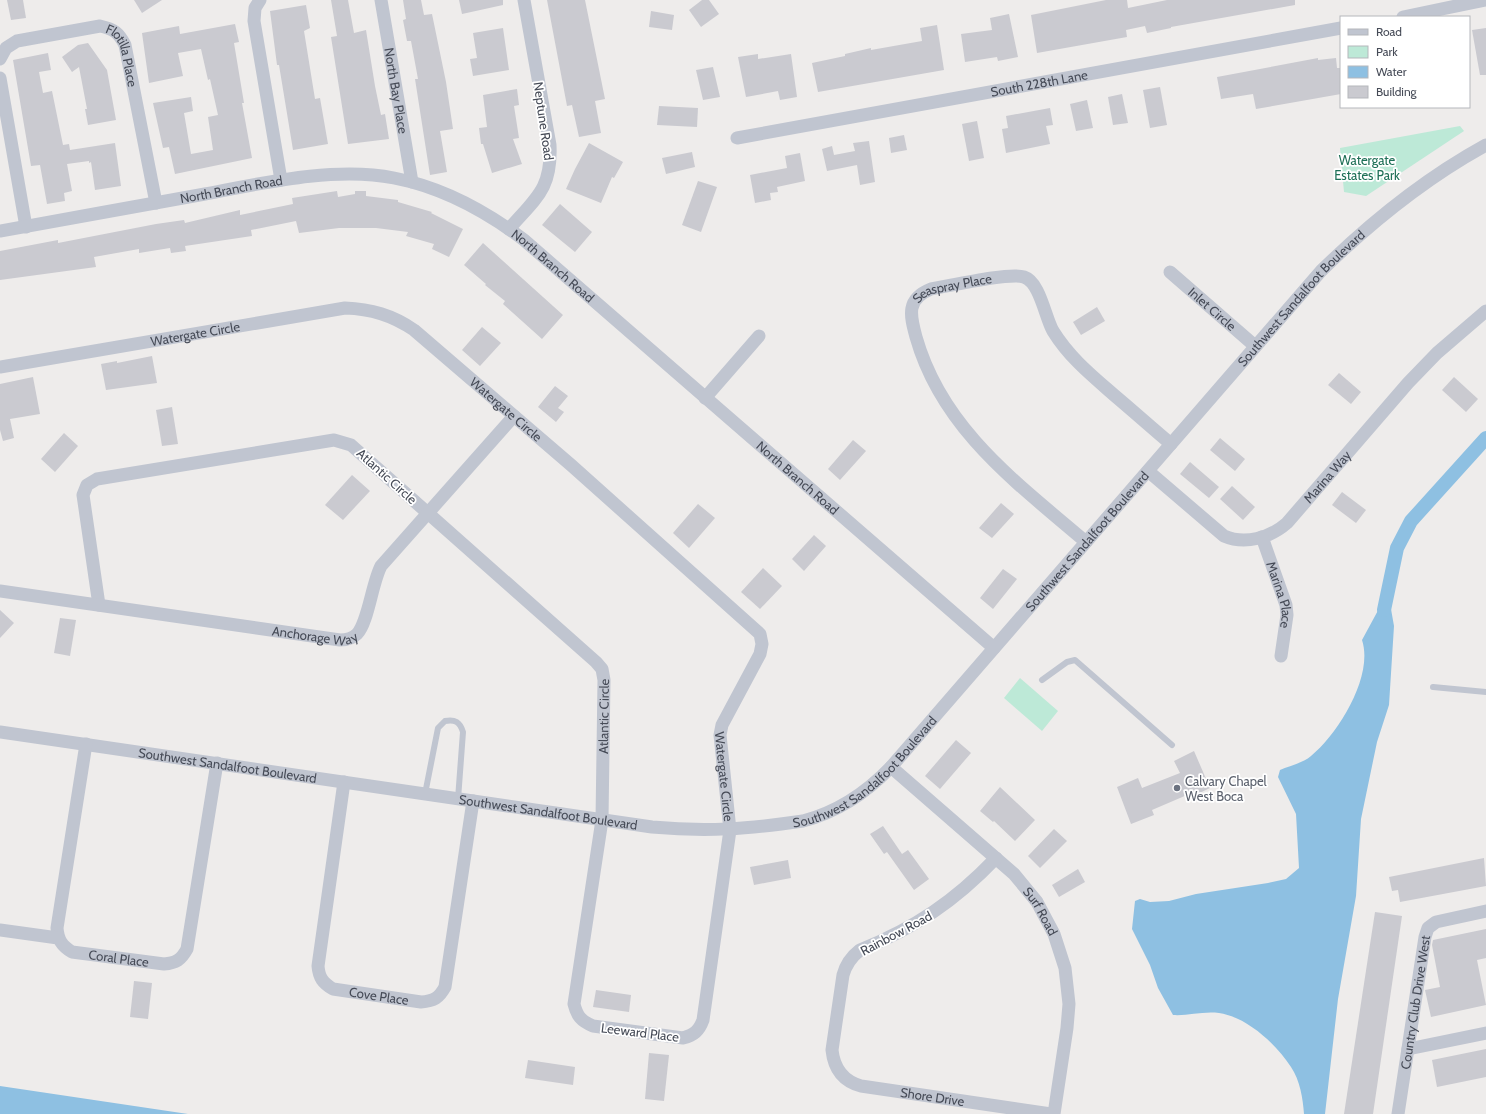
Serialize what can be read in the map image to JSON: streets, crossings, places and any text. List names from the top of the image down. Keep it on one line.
{"streets":{"street":["Flotilla Place","South 228th Lane","North Bay Place","Neptune Road","North Branch Road","Seaspray Place","Southwest Sandalfoot Boulevard","Inlet Circle","Watergate Circle","Atlantic Circle","Marina Way","Marina Place","Anchorage Way","Surf Road","Rainbow Road","Coral Place","Cove Place","Country Club Drive West","Leeward Place","Shore Drive"]},"crossings":[["Flotilla Place","North Branch Road"],["North Bay Place","North Branch Road"],["Neptune Road","North Branch Road"],["North Branch Road","Southwest Sandalfoot Boulevard"],["Seaspray Place","Southwest Sandalfoot Boulevard"],["Southwest Sandalfoot Boulevard","Inlet Circle"],["Southwest Sandalfoot Boulevard","Watergate Circle"],["Southwest Sandalfoot Boulevard","Atlantic Circle"],["Southwest Sandalfoot Boulevard","Marina Way"],["Southwest Sandalfoot Boulevard","Surf Road"],["Southwest Sandalfoot Boulevard","Coral Place"],["Southwest Sandalfoot Boulevard","Cove Place"],["Southwest Sandalfoot Boulevard","Leeward Place"],["Watergate Circle","Anchorage Way"],["Watergate Circle","Leeward Place"],["Atlantic Circle","Anchorage Way"],["Atlantic Circle","Leeward Place"],["Marina Way","Marina Place"],["Surf Road","Rainbow Road"],["Rainbow Road","Shore Drive"]],"parks":["Watergate Estates Park"],"places":["Calvary Chapel West Boca"],"legend":["Road","Park","Water","Building"]}
